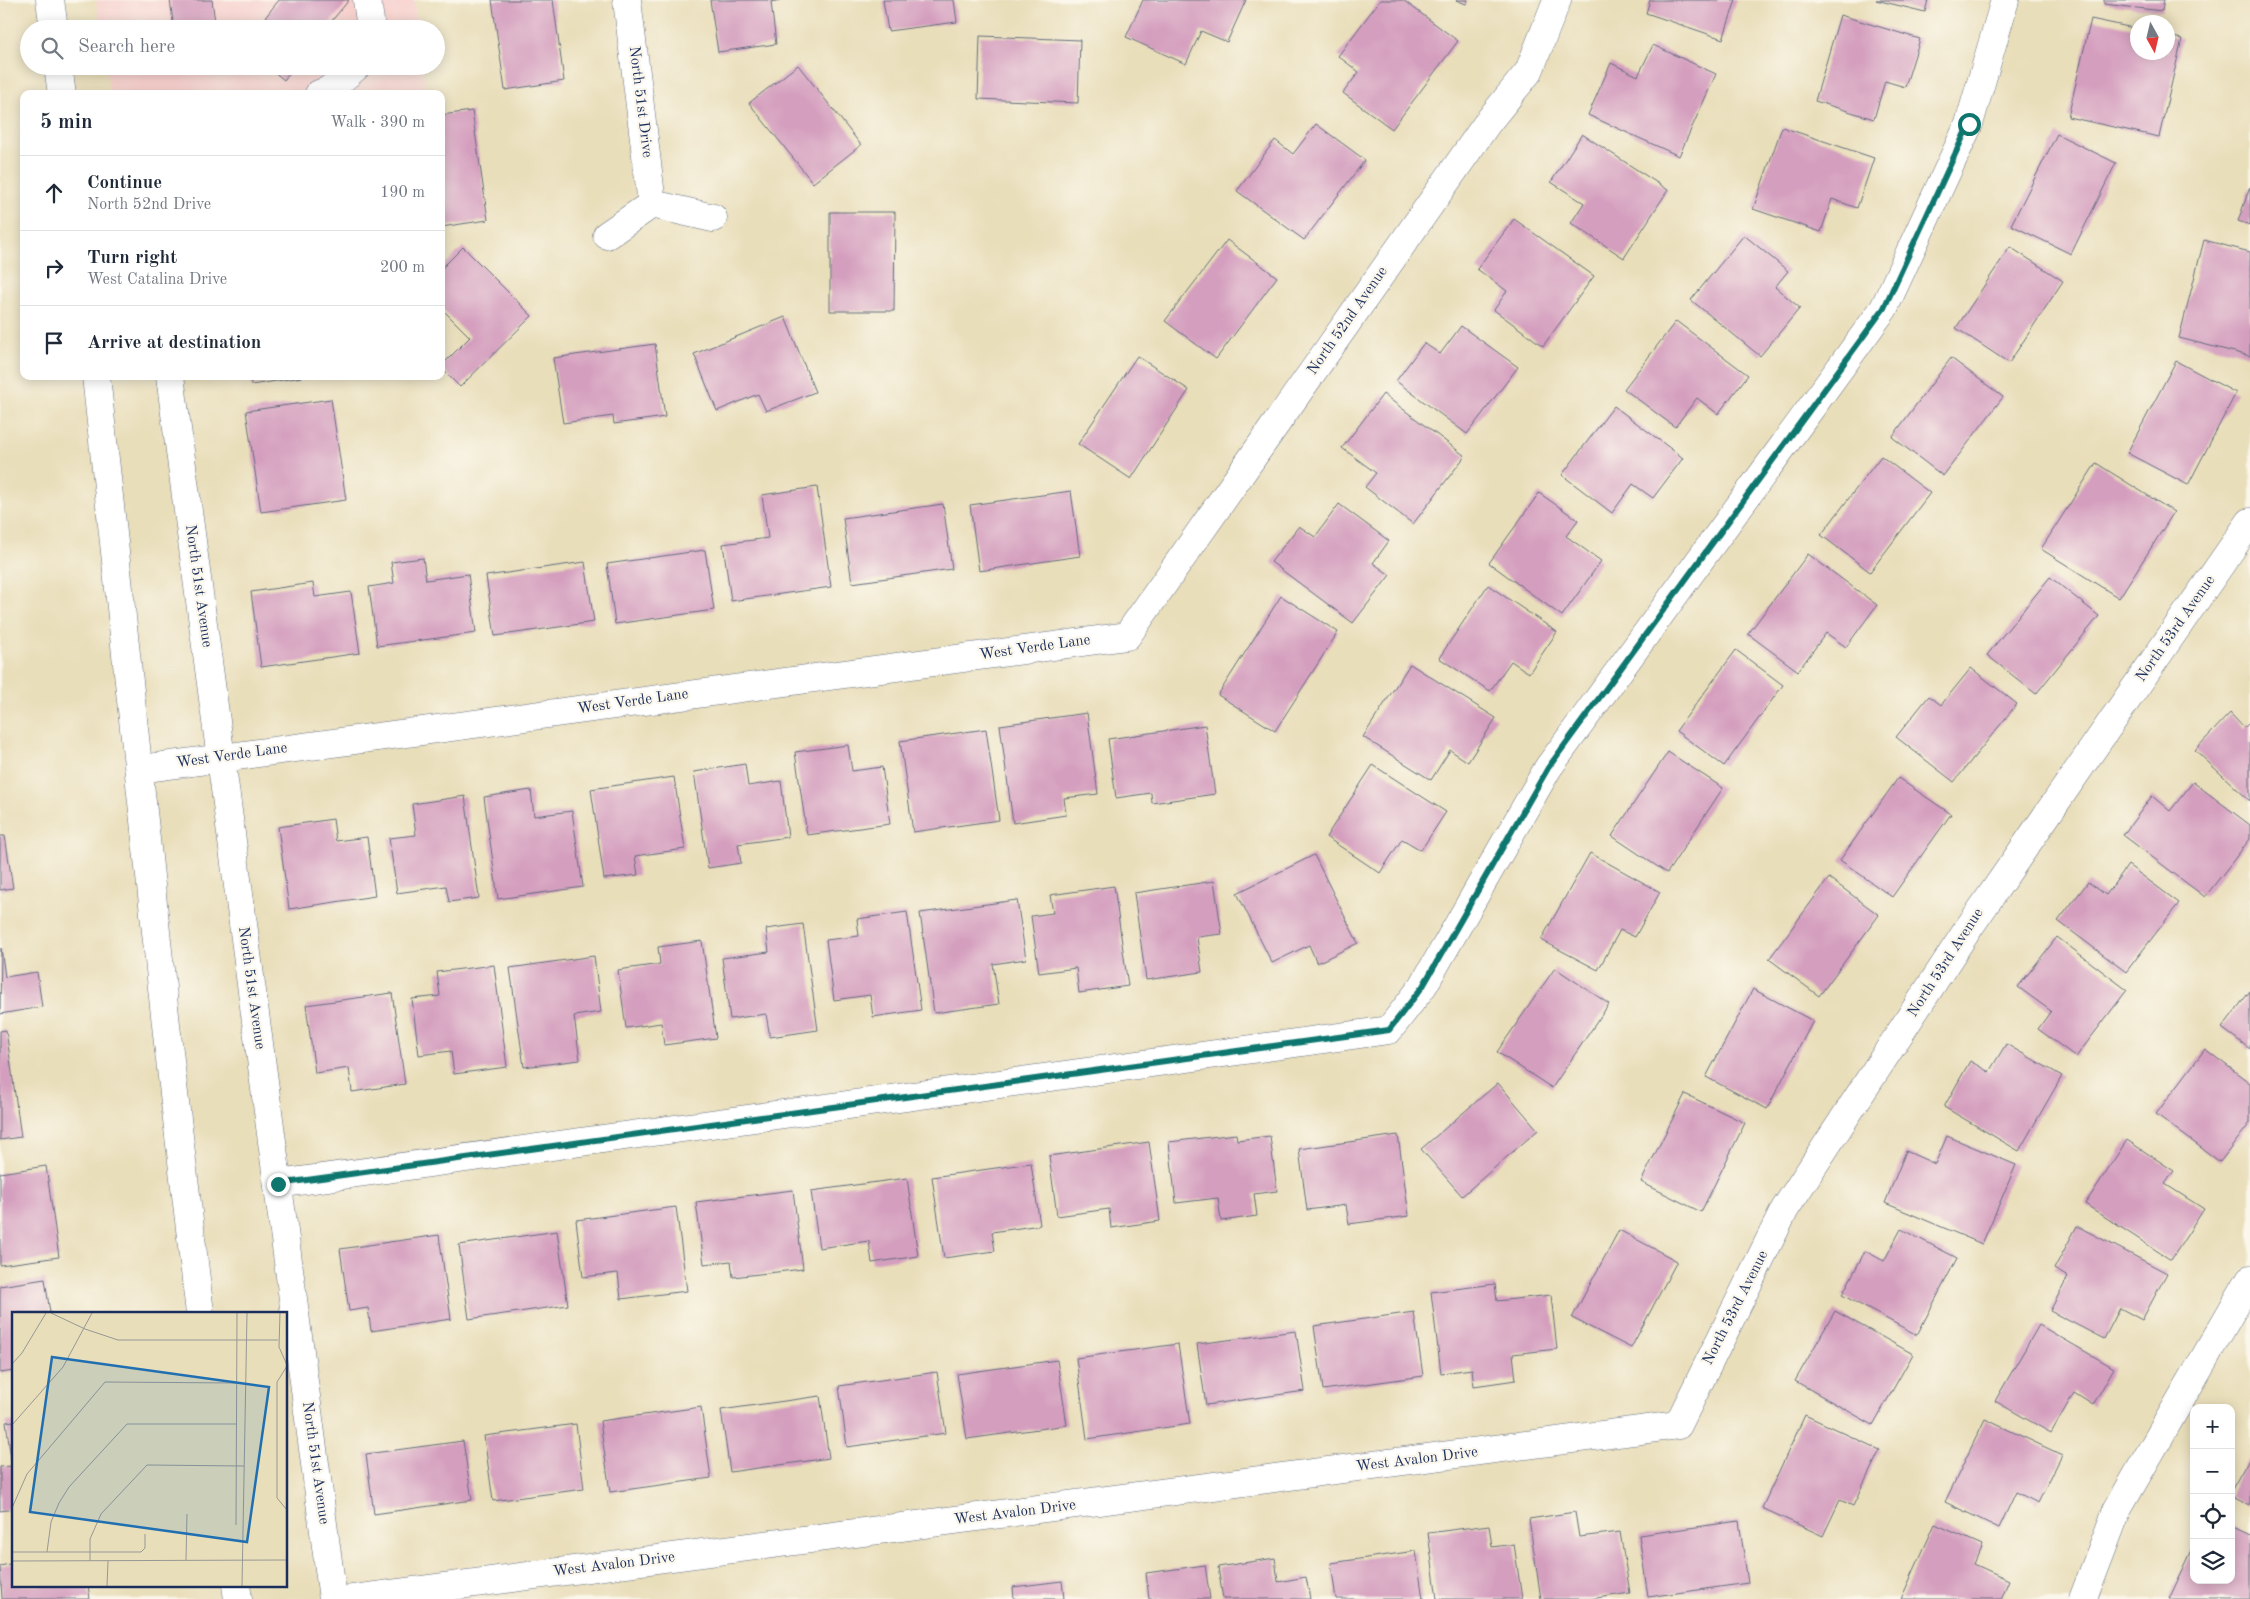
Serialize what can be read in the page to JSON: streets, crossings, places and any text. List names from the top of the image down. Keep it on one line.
{"streets":{"street":["North 51st Drive","North 52nd Avenue","North 51st Avenue","North 53rd Avenue","West Verde Lane","West Avalon Drive"]},"crossings":[["North 52nd Avenue","West Verde Lane"],["North 51st Avenue","West Verde Lane"],["North 53rd Avenue","West Avalon Drive"]],"north":"bottom","page":{"search":"Search here","heading":["5 min","Walk · 390 m"],"list":[["Continue","North 52nd Drive","190 m"],["Turn right","West Catalina Drive","200 m"],"Arrive at destination"],"map_buttons":["+","−"]}}
